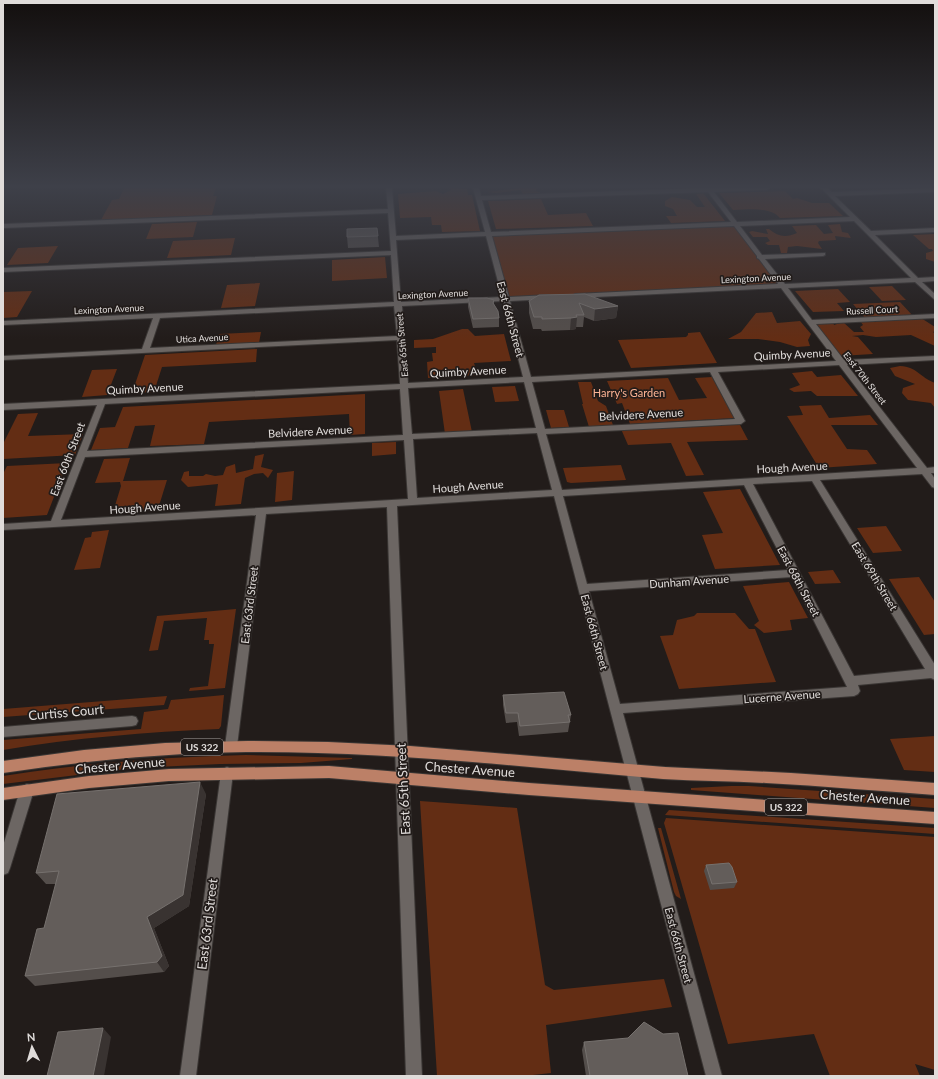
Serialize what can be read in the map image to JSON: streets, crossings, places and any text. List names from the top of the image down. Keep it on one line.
{"streets":{"main road":["US 322","Chester Avenue"],"street":["Lexington Avenue","Russell Court","East 66th Street","Utica Avenue","East 65th Street","Quimby Avenue","East 70th Street","Belvidere Avenue","East 60th Street","Hough Avenue","East 69th Street","Dunham Avenue","East 68th Street","East 63rd Street","Lucerne Avenue","Curtiss Court"]},"crossings":[["Lexington Avenue","East 66th Street"],["Lexington Avenue","East 65th Street"],["Lexington Avenue","East 70th Street"],["Russell Court","East 70th Street"],["East 66th Street","Quimby Avenue"],["East 66th Street","Belvidere Avenue"],["East 66th Street","Hough Avenue"],["East 66th Street","Dunham Avenue"],["East 66th Street","Lucerne Avenue"],["East 66th Street","Chester Avenue"],["Utica Avenue","East 65th Street"],["East 65th Street","Quimby Avenue"],["East 65th Street","Belvidere Avenue"],["East 65th Street","Hough Avenue"],["East 65th Street","Chester Avenue"],["Quimby Avenue","East 70th Street"],["Quimby Avenue","Belvidere Avenue"],["Quimby Avenue","East 60th Street"],["East 70th Street","Hough Avenue"],["Belvidere Avenue","East 60th Street"],["East 60th Street","Hough Avenue"],["Hough Avenue","East 69th Street"],["Hough Avenue","East 68th Street"],["Hough Avenue","East 63rd Street"],["Dunham Avenue","East 68th Street"],["East 68th Street","Lucerne Avenue"],["East 63rd Street","Chester Avenue"]],"parks":["Harry's Garden"],"north":"top"}
